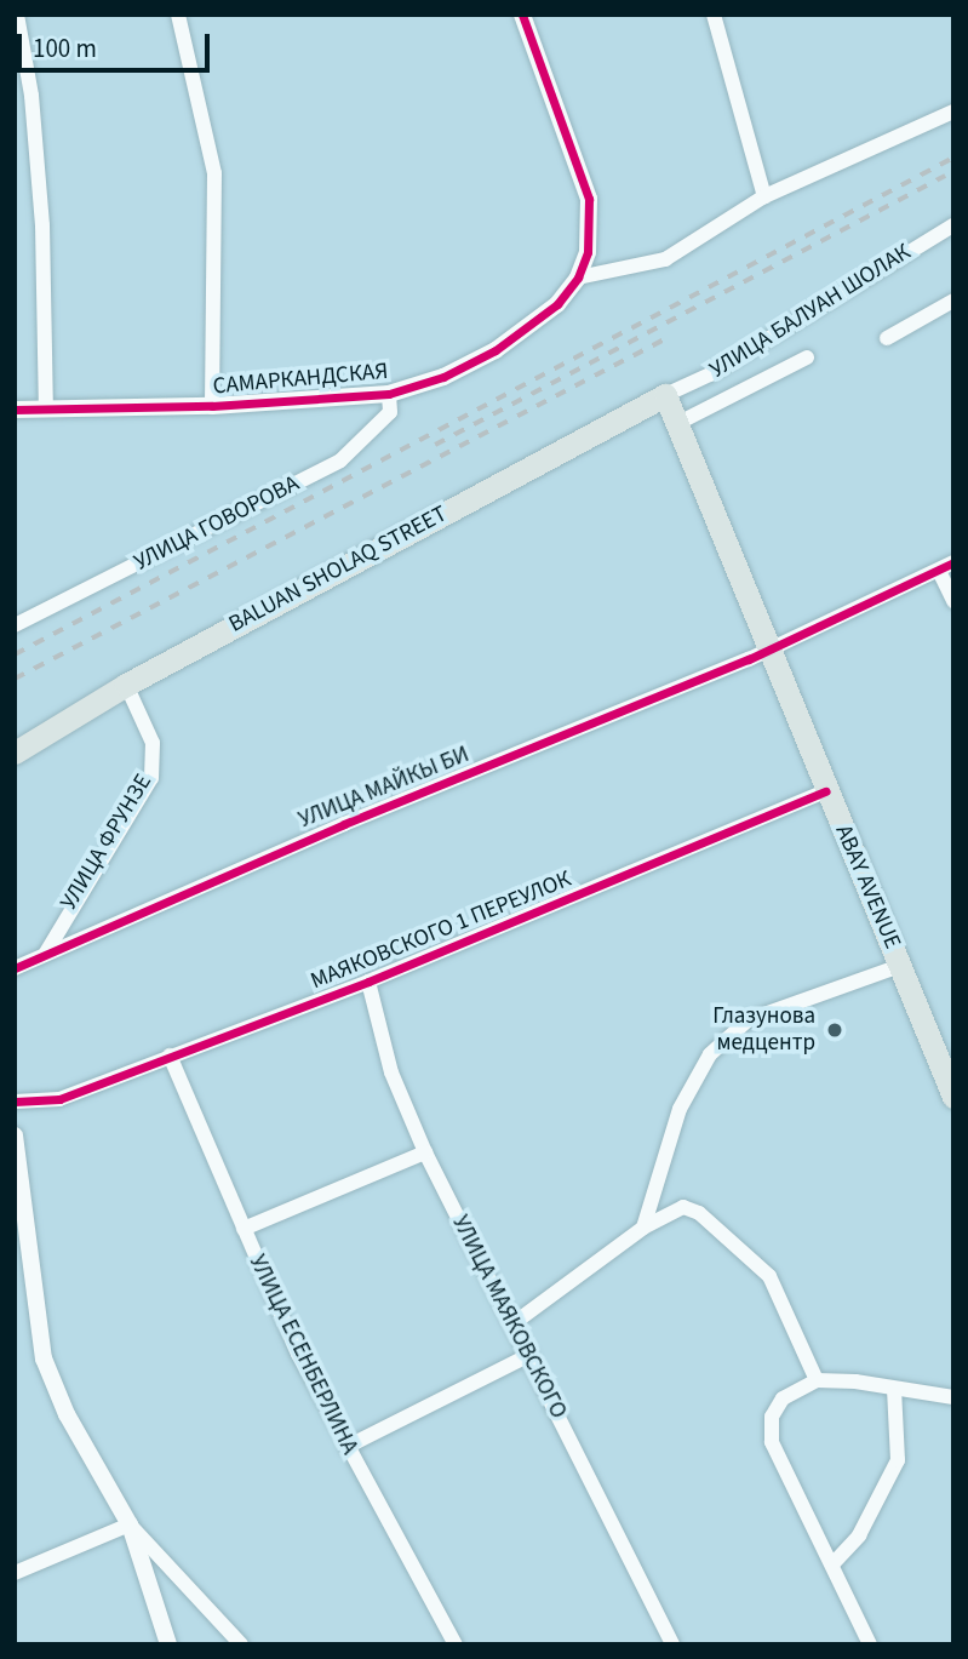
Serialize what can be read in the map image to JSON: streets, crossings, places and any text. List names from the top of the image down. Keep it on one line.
{"streets":{"main road":["BALUAN SHOLAQ STREET","ABAY AVENUE"],"street":["УЛИЦА БАЛУАН ШОЛАК","САМАРКАНДСКАЯ","УЛИЦА ГОВОРОВА","УЛИЦА МАЙКЫ БИ","УЛИЦА ФРУНЗЕ","МАЯКОВСКОГО 1 ПЕРЕУЛОК","УЛИЦА МАЯКОВСКОГО","УЛИЦА ЕСЕНБЕРЛИНА"]},"crossings":[["УЛИЦА БАЛУАН ШОЛАК","BALUAN SHOLAQ STREET"],["УЛИЦА БАЛУАН ШОЛАК","ABAY AVENUE"],["САМАРКАНДСКАЯ","УЛИЦА ГОВОРОВА"],["BALUAN SHOLAQ STREET","УЛИЦА ФРУНЗЕ"],["BALUAN SHOLAQ STREET","ABAY AVENUE"],["УЛИЦА МАЙКЫ БИ","УЛИЦА ФРУНЗЕ"],["УЛИЦА МАЙКЫ БИ","ABAY AVENUE"],["ABAY AVENUE","МАЯКОВСКОГО 1 ПЕРЕУЛОК"],["МАЯКОВСКОГО 1 ПЕРЕУЛОК","УЛИЦА МАЯКОВСКОГО"],["МАЯКОВСКОГО 1 ПЕРЕУЛОК","УЛИЦА ЕСЕНБЕРЛИНА"]],"places":["Глазунова медцентр"],"scale_bar":"100 m"}
